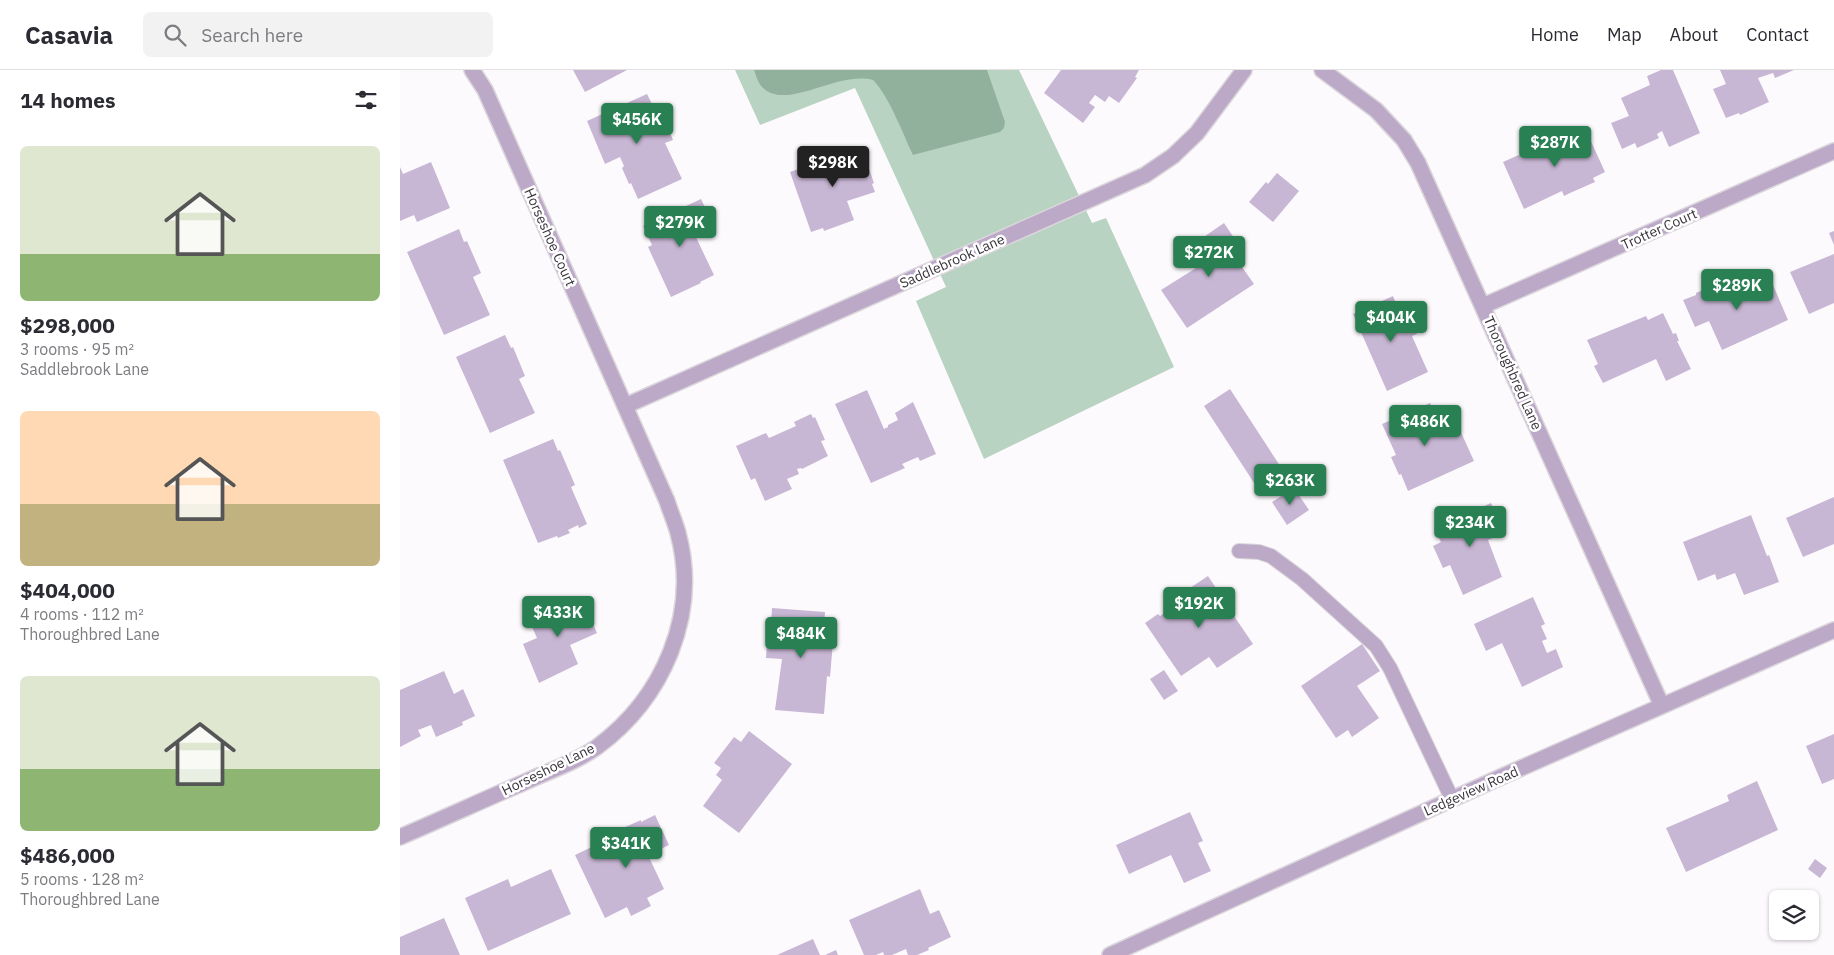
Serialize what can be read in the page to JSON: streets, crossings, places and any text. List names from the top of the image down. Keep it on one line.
{"streets":{"street":["Trotter Court","Horseshoe Court","Saddlebrook Lane","Thoroughbred Lane","Horseshoe Lane","Ledgeview Road"]},"crossings":[["Trotter Court","Thoroughbred Lane"],["Horseshoe Court","Saddlebrook Lane"],["Horseshoe Court","Horseshoe Lane"],["Saddlebrook Lane","Horseshoe Lane"],["Thoroughbred Lane","Ledgeview Road"]],"page":{"header":"Casavia","search":"Search here","nav":["Home","Map","About","Contact"],"heading":"14 homes","price":["$456K","$287K","$298K","$279K","$272K","$289K","$404K","$486K","$263K","$234K","$192K","$433K","$484K","$341K"],"list":[{"name":"$298,000","note":"3 rooms · 95 m² · Saddlebrook Lane"},{"name":"$404,000","note":"4 rooms · 112 m² · Thoroughbred Lane"},{"name":"$486,000","note":"5 rooms · 128 m² · Thoroughbred Lane"}]}}
